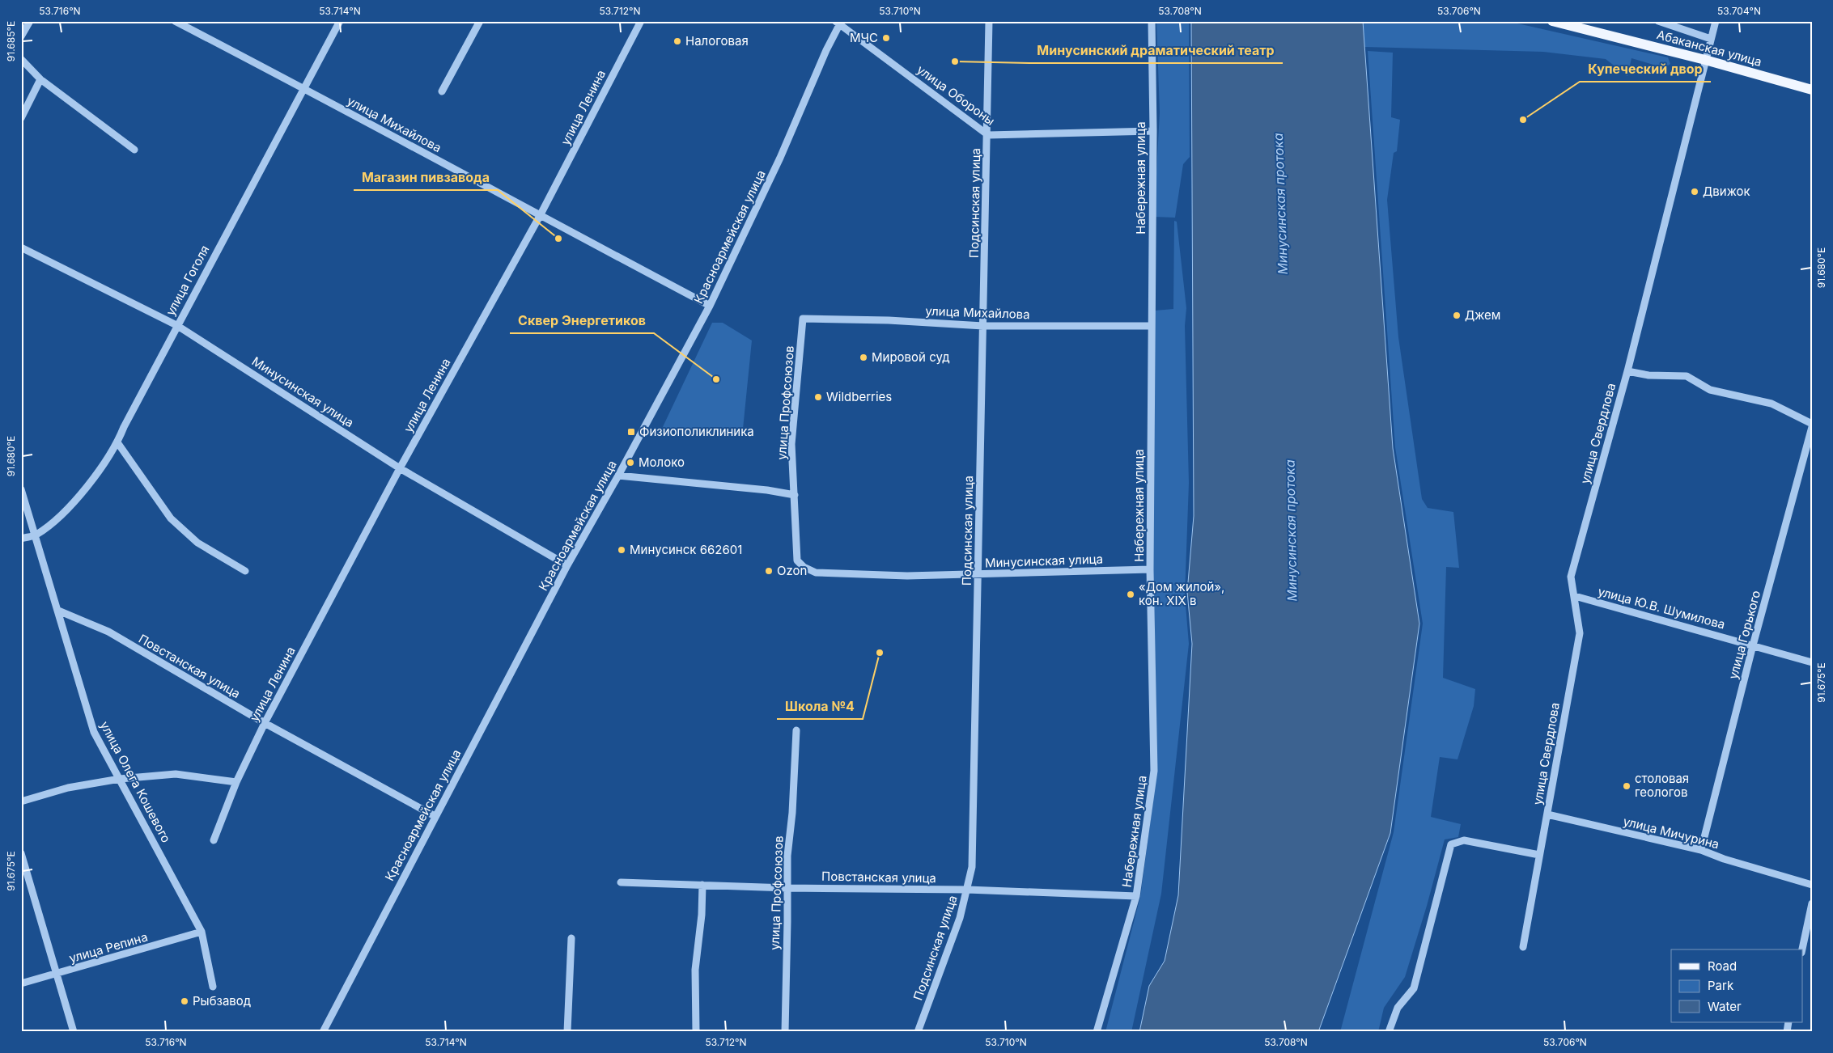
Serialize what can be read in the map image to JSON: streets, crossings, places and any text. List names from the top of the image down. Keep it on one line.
{"streets":{"main road":["Абаканская улица"],"street":["улица Обороны","улица Ленина","улица Михайлова","Набережная улица","Подсинская улица","Красноармейская улица","улица Гоголя","Минусинская улица","улица Профсоюзов","улица Свердлова","улица Ю.В. Шумилова","улица Горького","Повстанская улица","улица Олега Кошевого","улица Мичурина","улица Репина"]},"crossings":[["Абаканская улица","улица Свердлова"],["улица Обороны","Набережная улица"],["улица Обороны","Подсинская улица"],["улица Обороны","Красноармейская улица"],["улица Ленина","улица Михайлова"],["улица Ленина","Минусинская улица"],["улица Ленина","Повстанская улица"],["улица Михайлова","Набережная улица"],["улица Михайлова","Подсинская улица"],["улица Михайлова","Красноармейская улица"],["улица Михайлова","улица Гоголя"],["улица Михайлова","улица Профсоюзов"],["Набережная улица","Минусинская улица"],["Набережная улица","Повстанская улица"],["Подсинская улица","Минусинская улица"],["Подсинская улица","Повстанская улица"],["Красноармейская улица","Минусинская улица"],["Красноармейская улица","Повстанская улица"],["улица Гоголя","Минусинская улица"],["улица Гоголя","улица Олега Кошевого"],["Минусинская улица","улица Профсоюзов"],["улица Профсоюзов","Повстанская улица"],["улица Свердлова","улица Ю.В. Шумилова"],["улица Свердлова","улица Мичурина"],["улица Ю.В. Шумилова","улица Горького"],["улица Горького","улица Мичурина"],["Повстанская улица","улица Олега Кошевого"],["улица Олега Кошевого","улица Репина"]],"water":["Минусинская протока"],"places":{"other":["МЧС","Налоговая","Минусинский драматический театр","Купеческий двор","Движок","Магазин пивзавода","Джем","Мировой суд","Сквер Энергетиков","Wildberries","Молоко","Минусинск 662601","Ozon","«Дом жилой», кон. ХIХ в","Школа №4","столовая геологов","Рыбзавод"],"transit":["Физиополиклиника"]},"legend":["Road","Park","Water"],"coordinates":["53.716°N","53.714°N","53.712°N","53.710°N","53.708°N","53.706°N","53.704°N","91.685°E","91.680°E","91.675°E"]}
